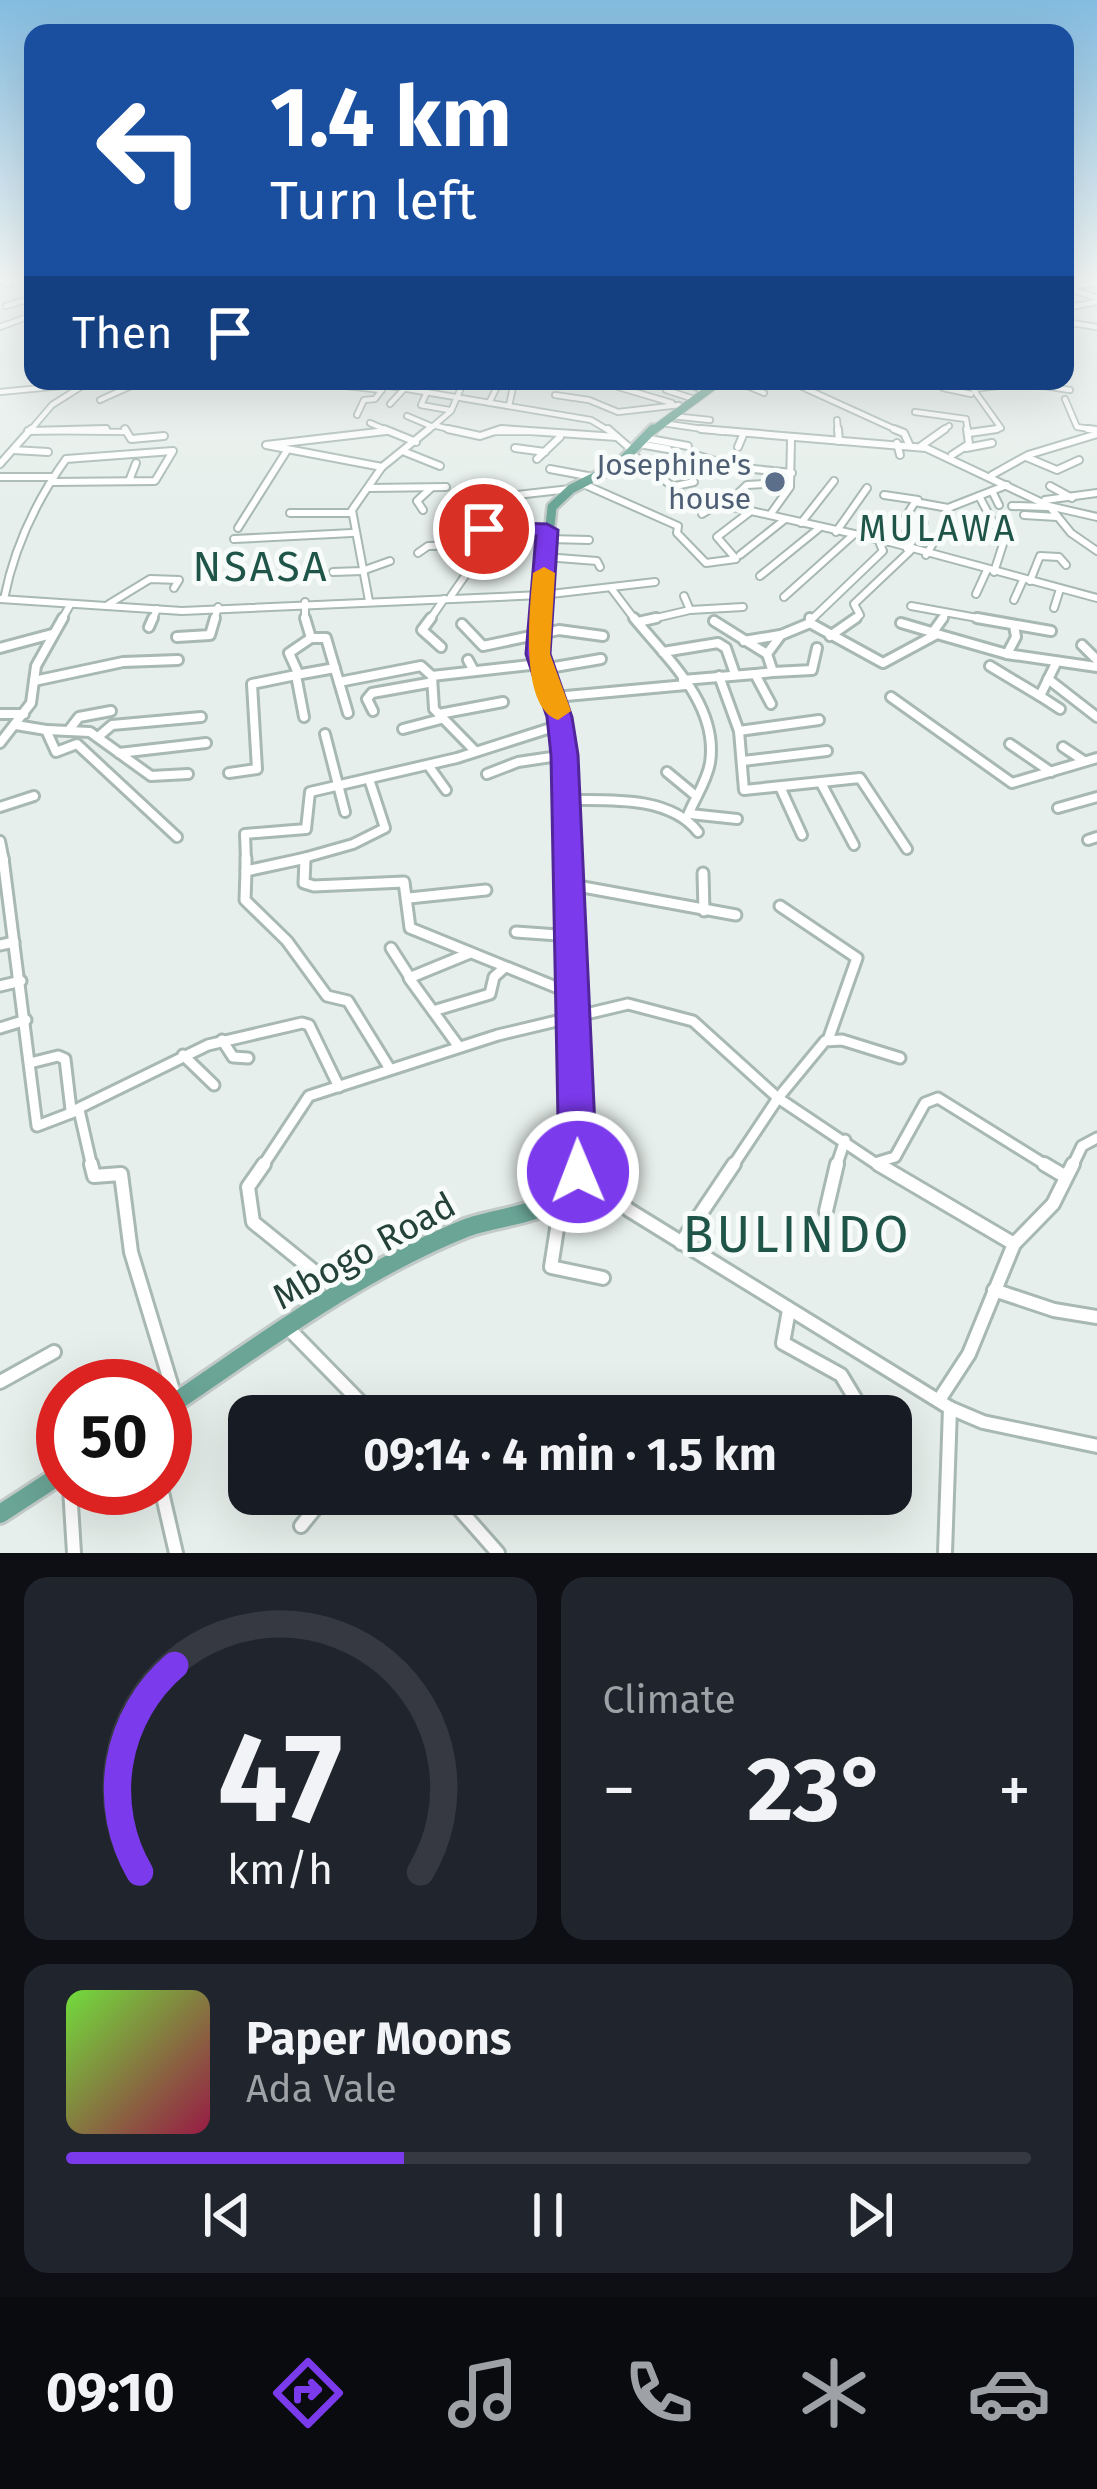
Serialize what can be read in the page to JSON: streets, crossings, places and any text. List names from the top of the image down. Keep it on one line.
{"streets":{"main road":["Mbogo Road"]},"districts":["MULAWA","NSASA","BULINDO"],"places":["Josephine's house"],"page":{"turn":["1.4 km","Turn left"],"then":"Then","limit":"50","trip":"09:14 · 4 min · 1.5 km","tile":"Climate","heat":["−","23°","+"],"song":["Paper Moons","Ada Vale"],"tabs":"09:10","gauge":["47","km/h"]}}
